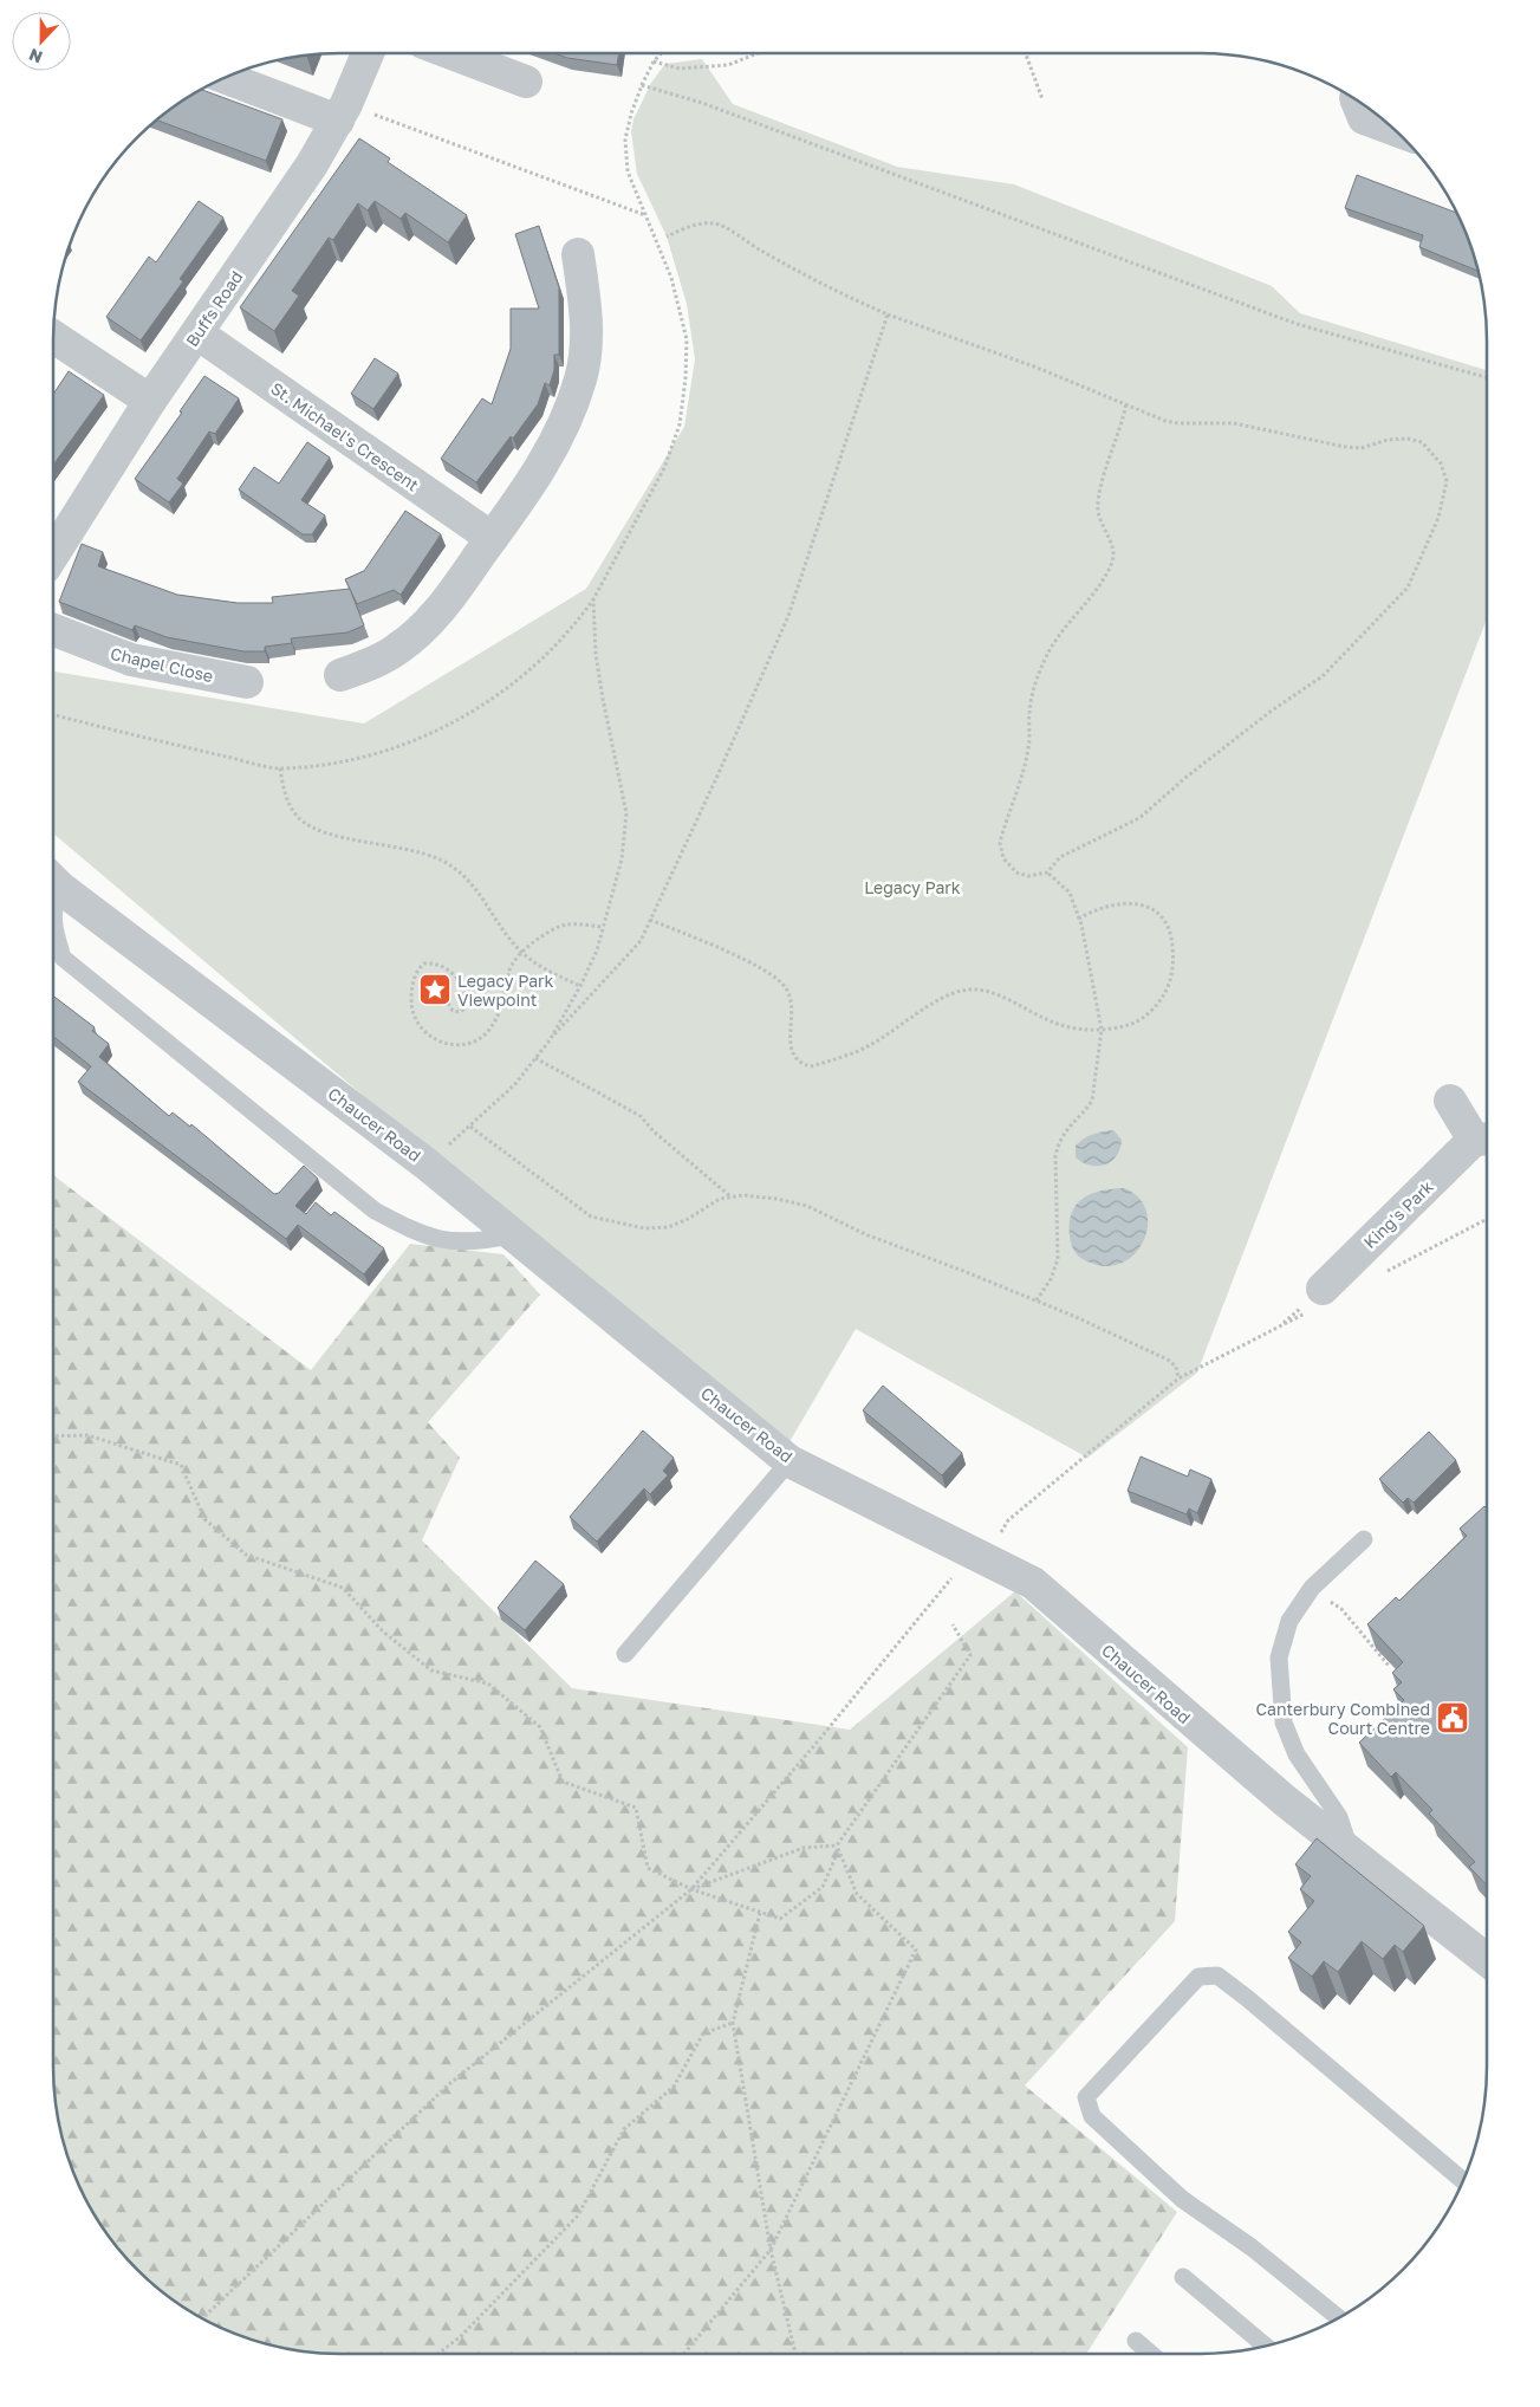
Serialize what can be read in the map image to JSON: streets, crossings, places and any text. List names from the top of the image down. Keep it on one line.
{"streets":{"street":["Buffs Road","St. Michael's Crescent","Chapel Close","Chaucer Road","King's Park"]},"crossings":[["Buffs Road","St. Michael's Crescent"]],"parks":["Legacy Park"],"places":{"place":["Legacy Park Viewpoint"],"public building":["Canterbury Combined Court Centre"]},"north":"bottom"}
